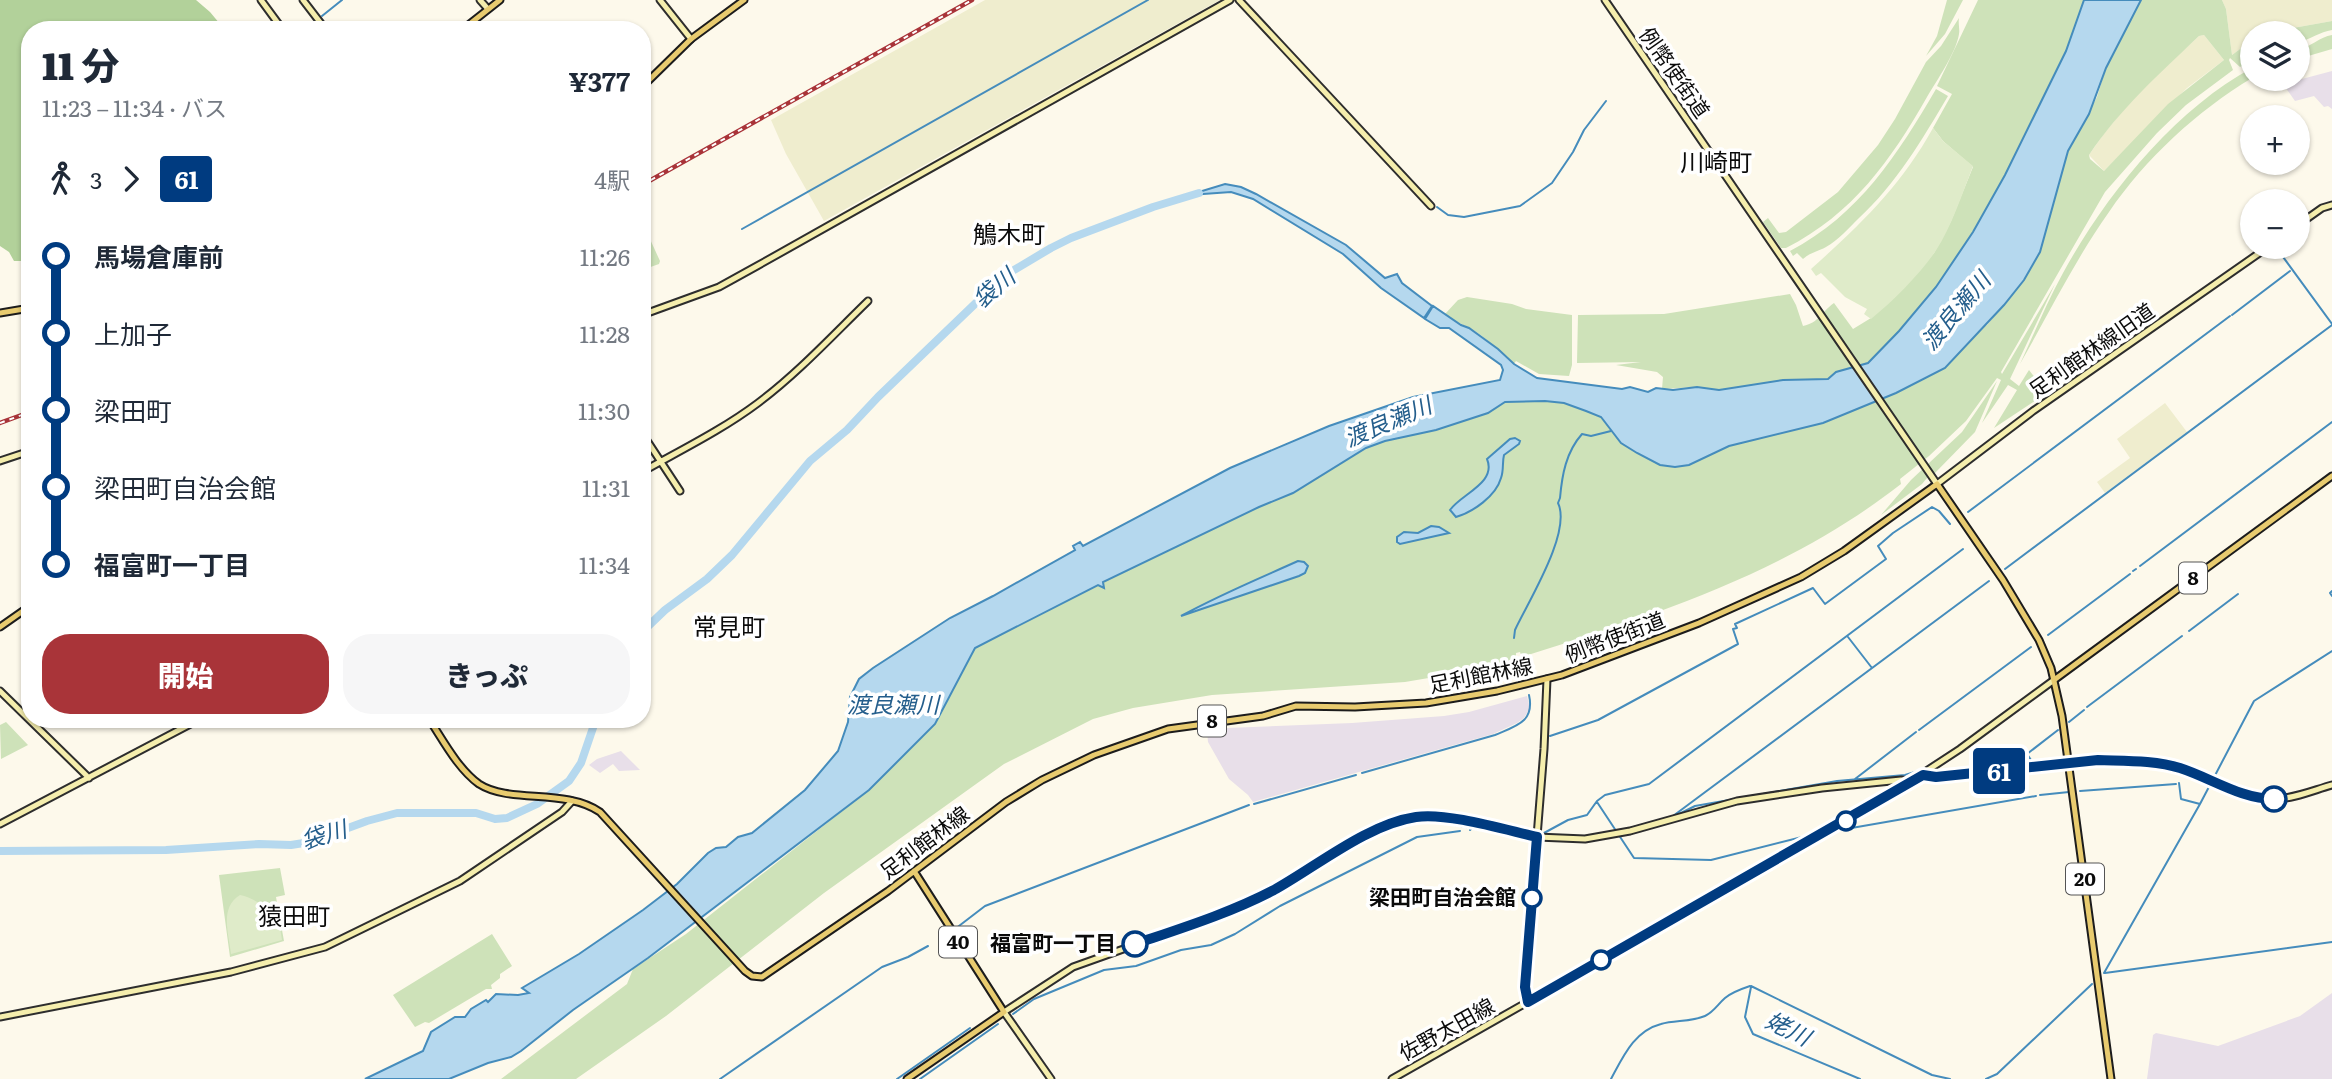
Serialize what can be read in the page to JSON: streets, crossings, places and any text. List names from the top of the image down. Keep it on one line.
{"streets":{"main road":["例幣使街道","8","足利館林線","20","40"],"street":["足利館林線旧道","佐野太田線"]},"crossings":[["例幣使街道","足利館林線旧道"],["例幣使街道","足利館林線"],["例幣使街道","佐野太田線"],["8","20"],["8","佐野太田線"],["足利館林線","40"],["20","佐野太田線"]],"districts":["川崎町","鵤木町","常見町","猿田町"],"water":["袋川","渡良瀬川","姥川"],"places":["梁田町自治会館","福富町一丁目"],"lines":["bus line 61"],"page":{"on_map":"61","map_buttons":["+","−"],"heading":["11 分","11:23 – 11:34 · バス","¥377"],"legs":["3","61","4駅"],"list":[{"name":"馬場倉庫前","value":"11:26"},{"name":"上加子","value":"11:28"},{"name":"梁田町","value":"11:30"},{"name":"梁田町自治会館","value":"11:31"},{"name":"福富町一丁目","value":"11:34"}],"buttons":["開始","きっぷ"]}}
